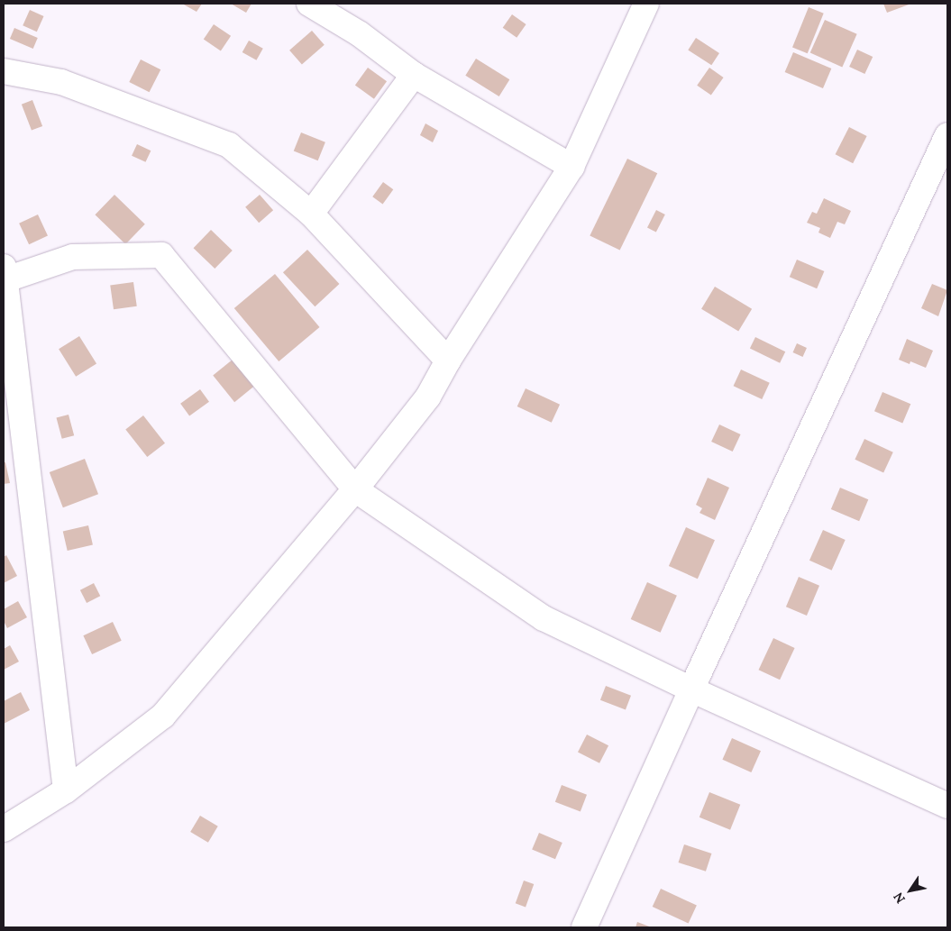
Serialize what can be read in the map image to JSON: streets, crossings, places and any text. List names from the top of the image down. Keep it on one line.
{"north":"bottom left"}
